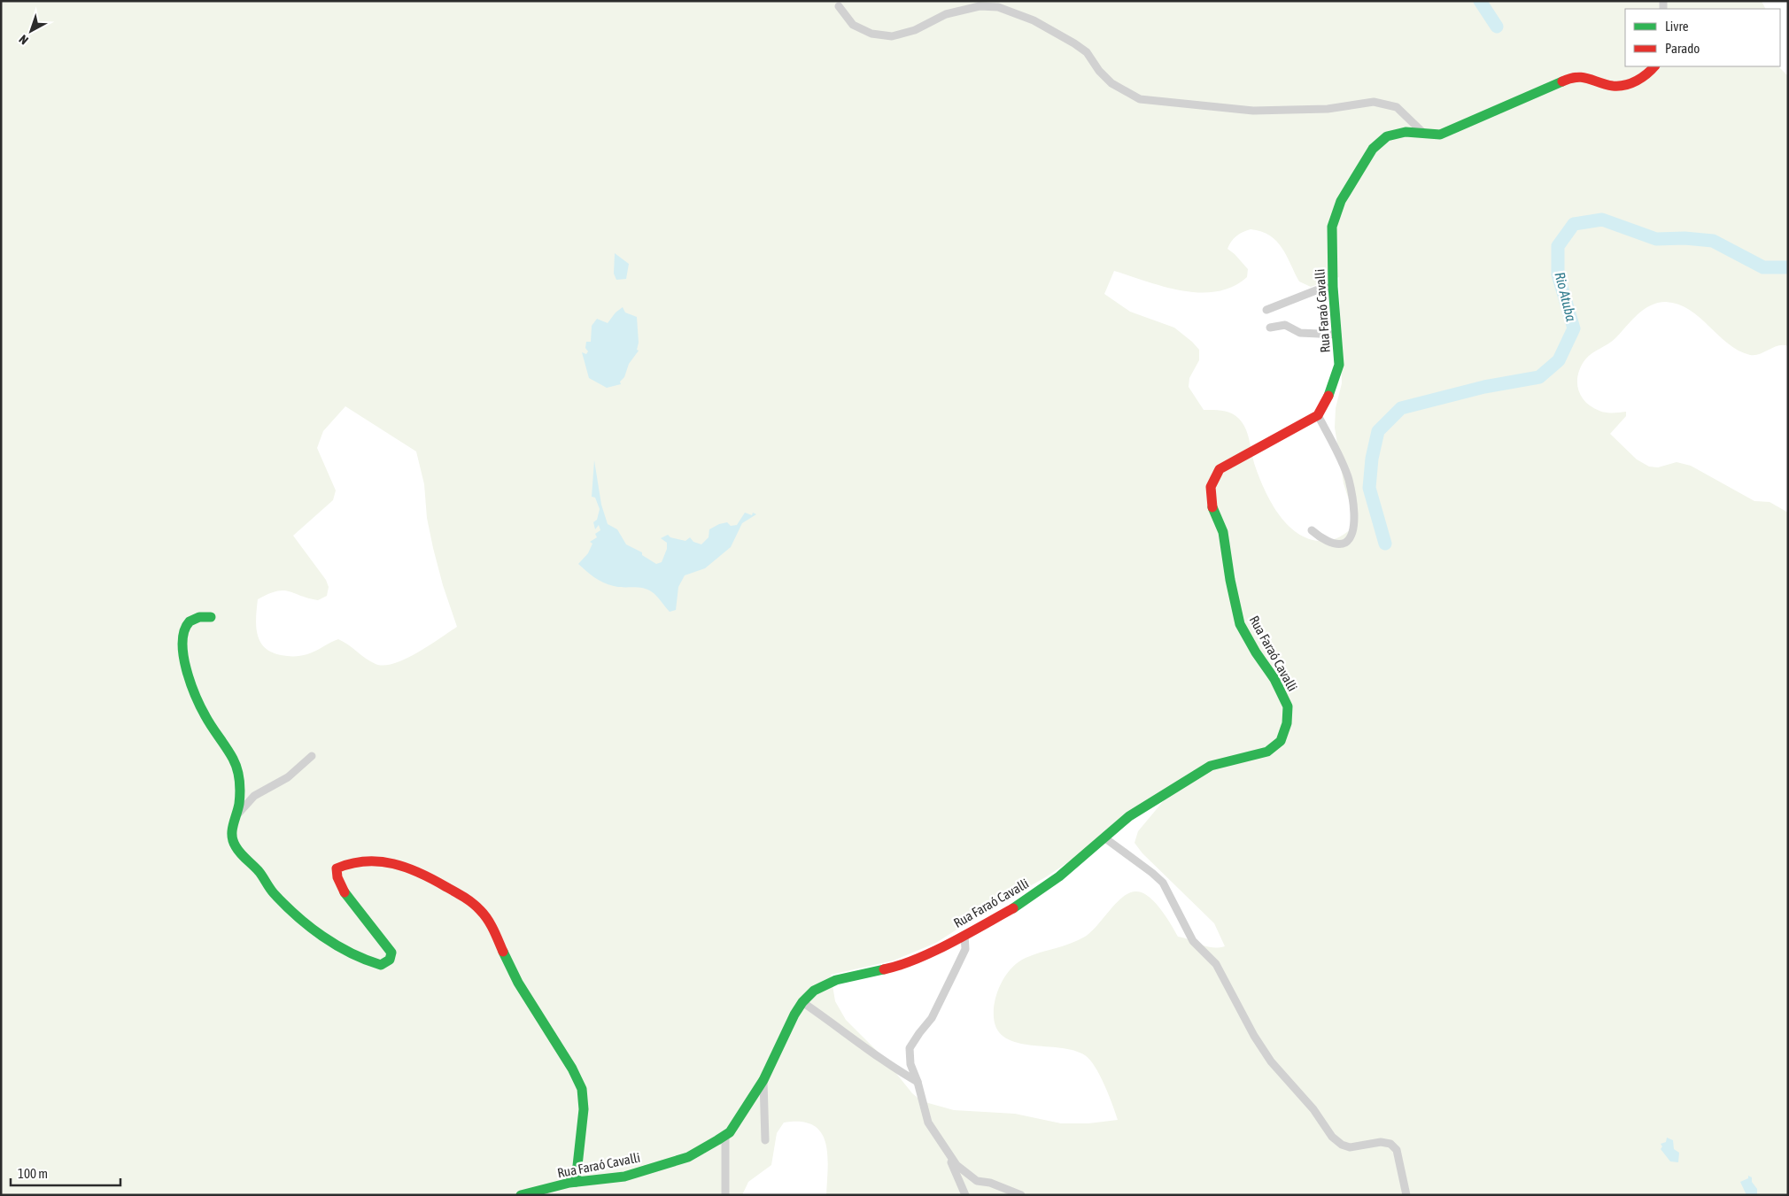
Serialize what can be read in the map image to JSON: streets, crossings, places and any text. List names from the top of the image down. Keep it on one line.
{"streets":{"street":["Rua Faraó Cavalli"]},"water":["Rio Atuba"],"legend":["Livre","Parado"],"scale_bar":"100 m","north":"bottom left"}
